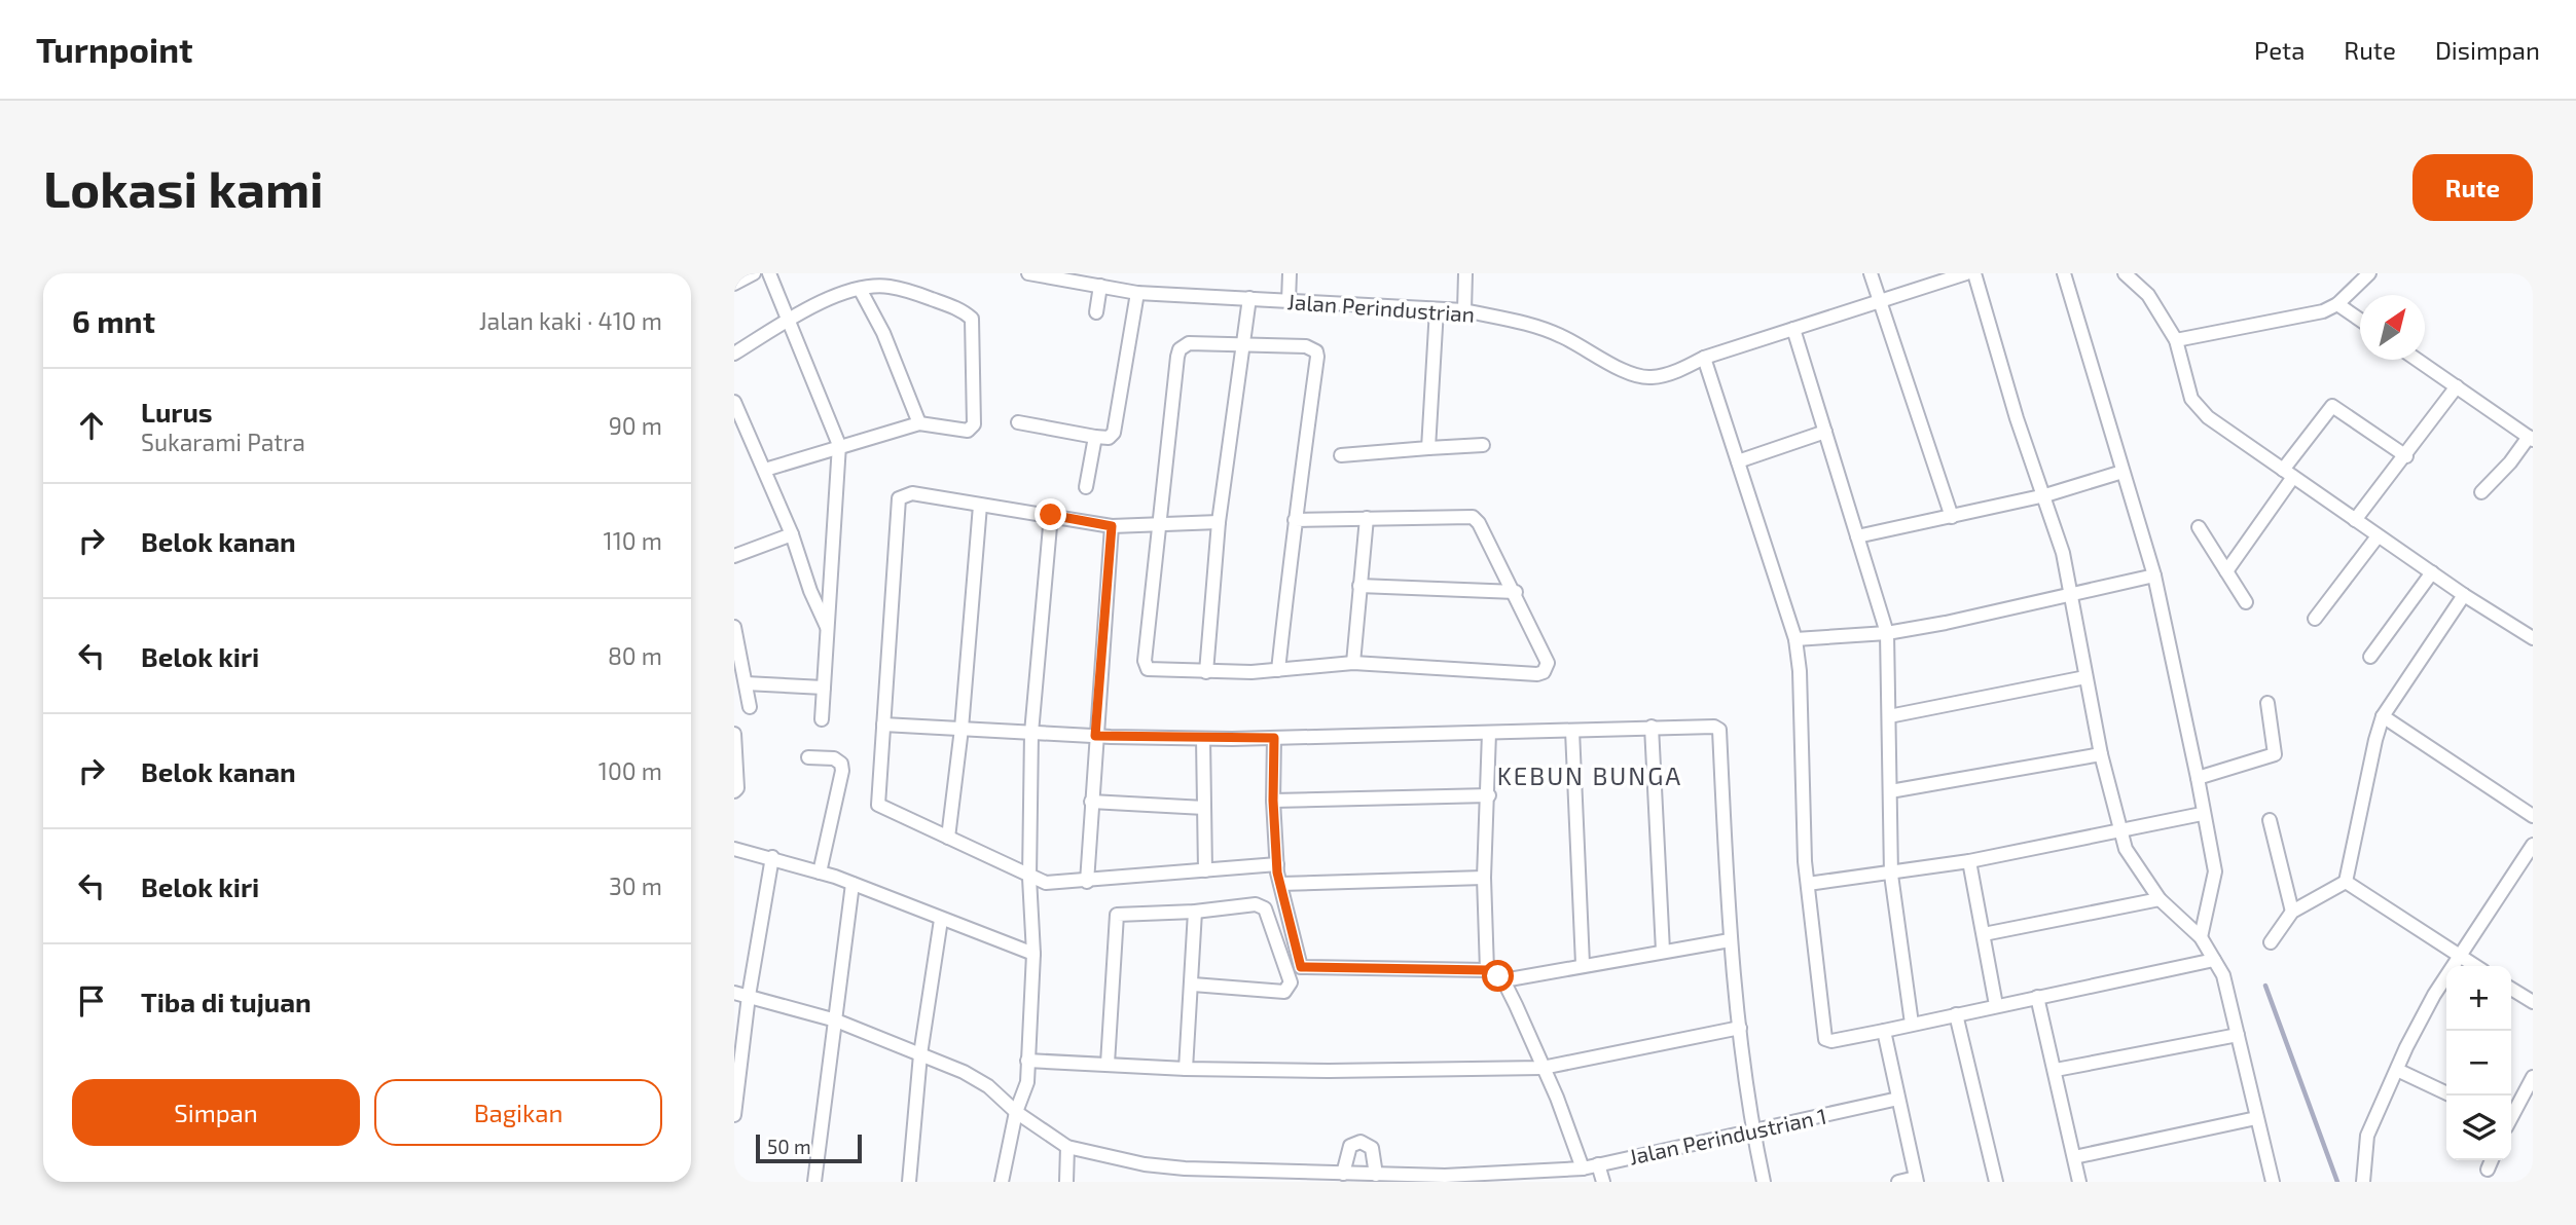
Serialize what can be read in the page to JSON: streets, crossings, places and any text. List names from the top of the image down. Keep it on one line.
{"streets":{"street":["Jalan Perindustrian","Jalan Perindustrian 1"]},"districts":["KEBUN BUNGA"],"scale_bar":"50 m","north":"top right","page":{"header":"Turnpoint","nav":["Peta","Rute","Disimpan"],"buttons":["Rute",["Simpan","Bagikan"]],"title":"Lokasi kami","heading":["6 mnt","Jalan kaki · 410 m"],"list":[["Lurus","Sukarami Patra","90 m"],["Belok kanan","110 m"],["Belok kiri","80 m"],["Belok kanan","100 m"],["Belok kiri","30 m"],"Tiba di tujuan"],"map_buttons":["+","−"],"scale":"50 m"}}
